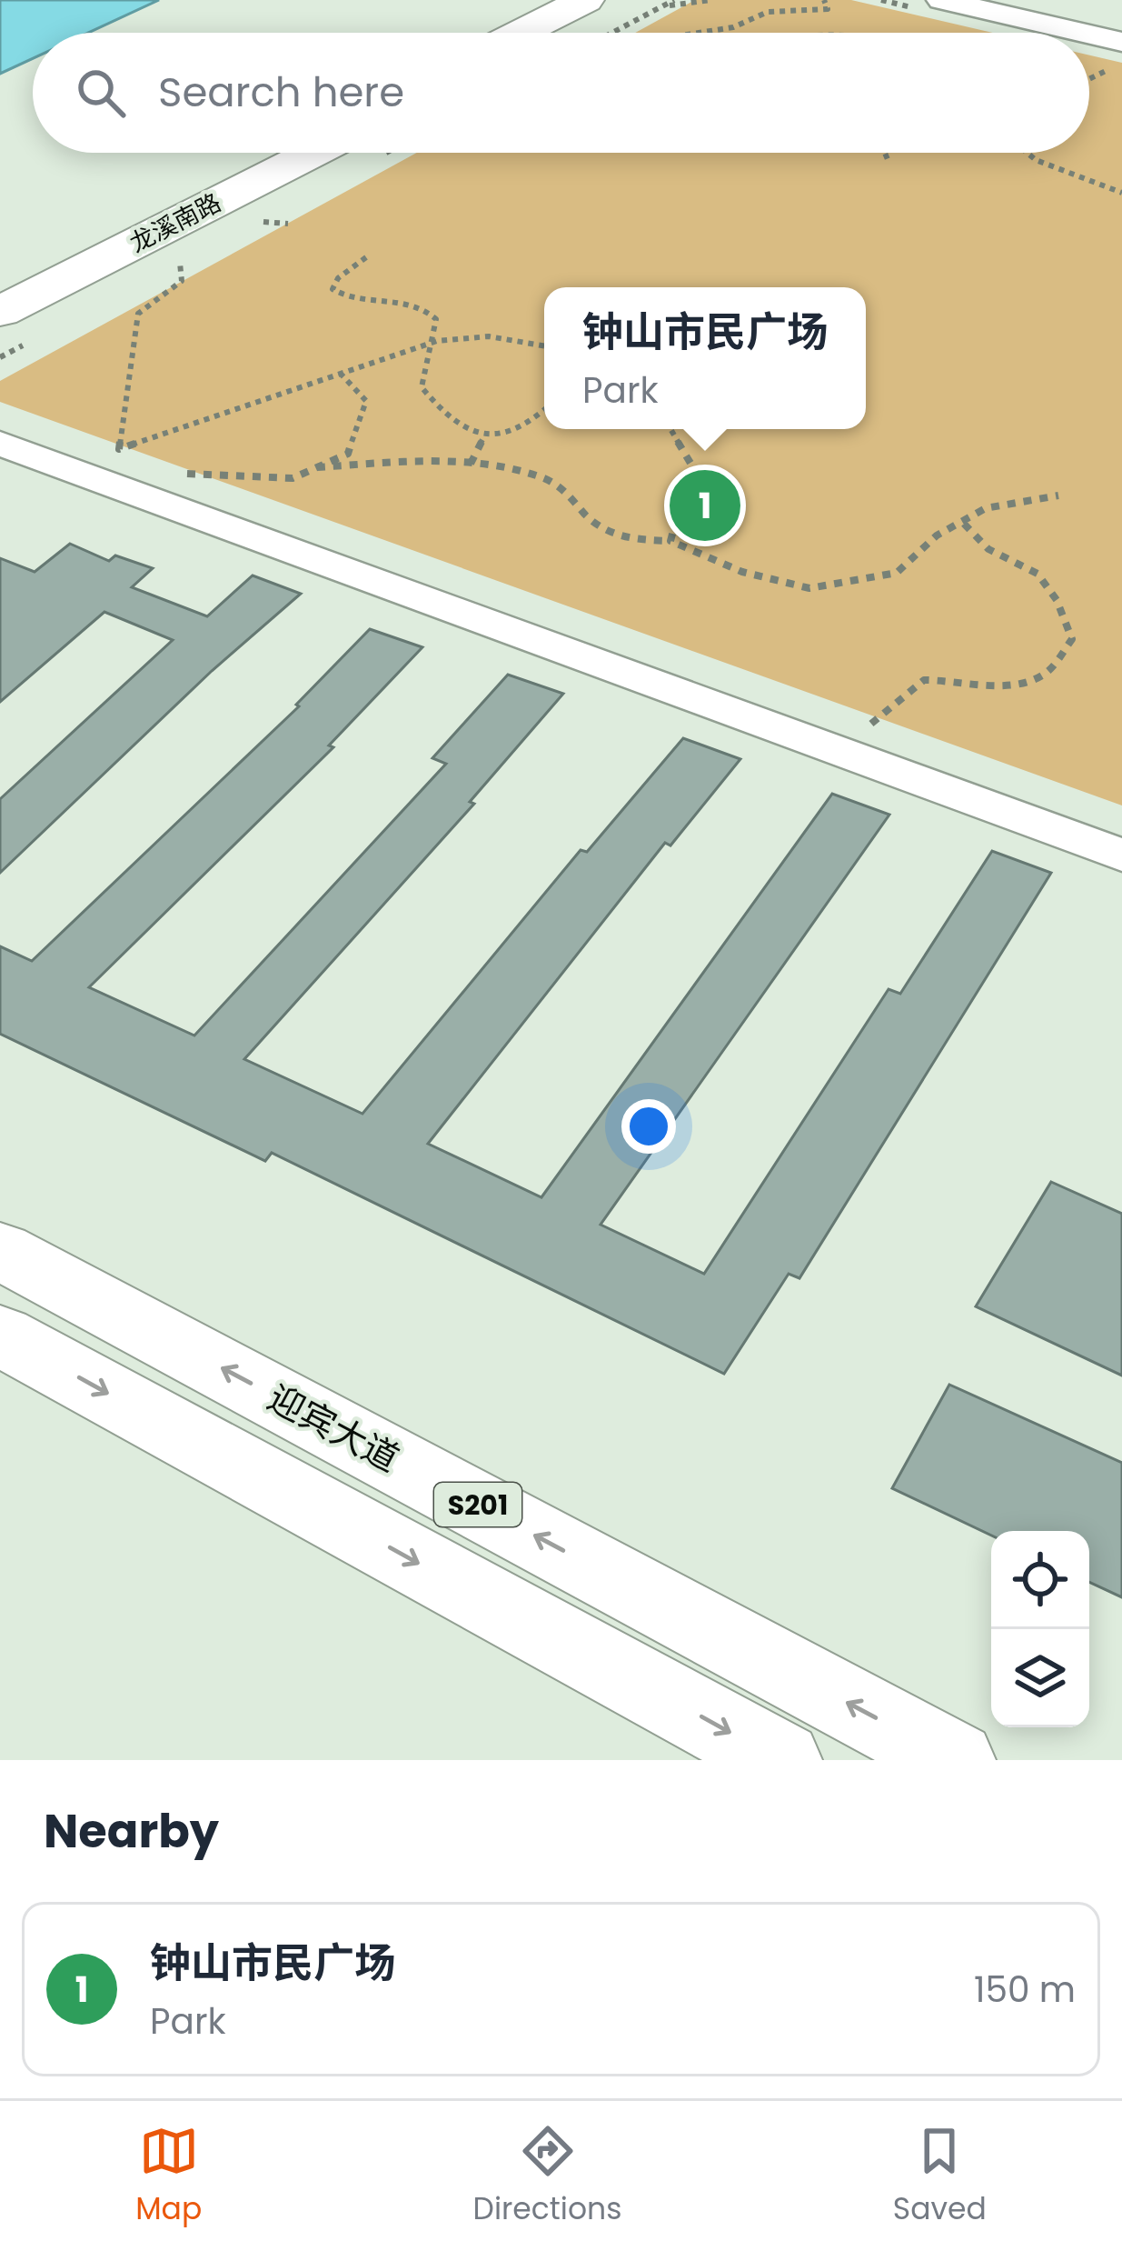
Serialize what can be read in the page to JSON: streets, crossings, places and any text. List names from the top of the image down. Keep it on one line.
{"streets":{"main road":["龙溪南路","迎宾大道","S201"]},"page":{"search":"Search here","popup":["钟山市民广场","Park"],"pins":"1","heading":"Nearby","list":[{"mark":"1","name":"钟山市民广场","note":"Park","value":"150 m"}],"nav":["Map","Directions","Saved"]}}
